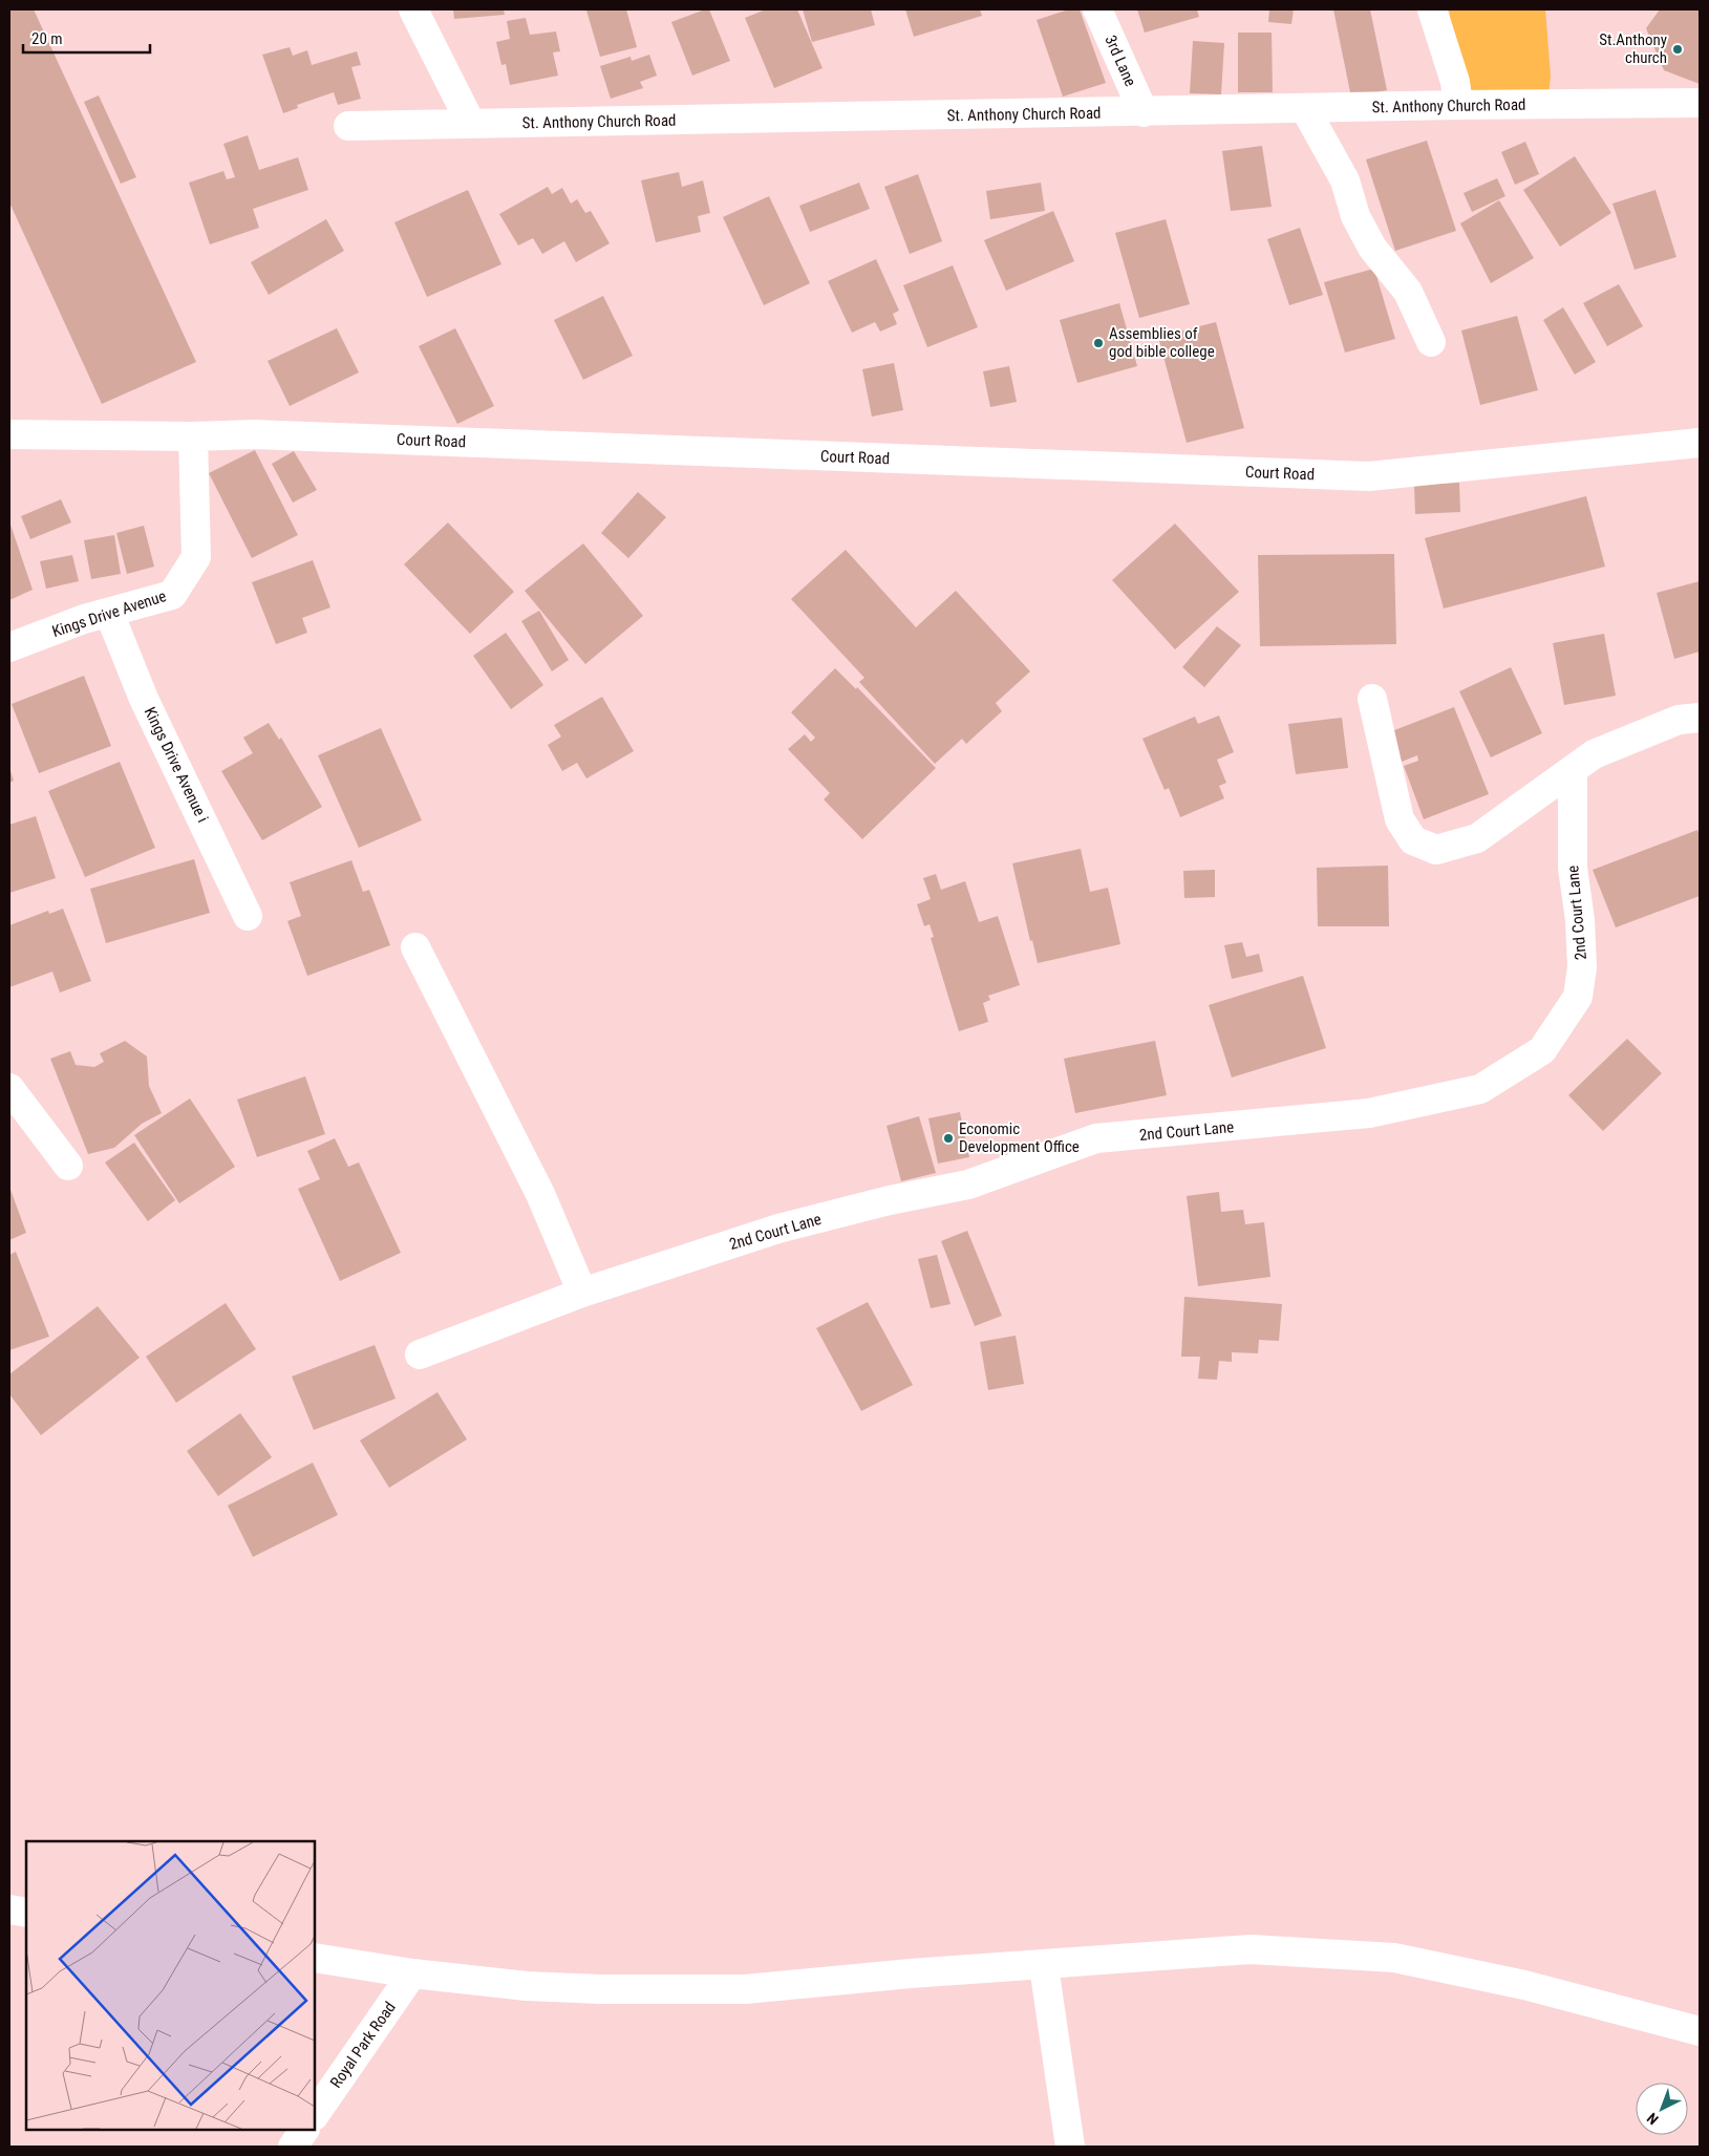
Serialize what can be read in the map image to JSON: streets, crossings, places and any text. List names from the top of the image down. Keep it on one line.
{"streets":{"street":["3rd Lane","St. Anthony Church Road","Court Road","Kings Drive Avenue","Kings Drive Avenue i","2nd Court Lane","Royal Park Road"]},"crossings":[["3rd Lane","St. Anthony Church Road"],["Court Road","Kings Drive Avenue"],["Kings Drive Avenue","Kings Drive Avenue i"]],"places":["St.Anthony church","Assemblies of god bible college","Economic Development Office"],"scale_bar":"20 m","north":"bottom left"}
